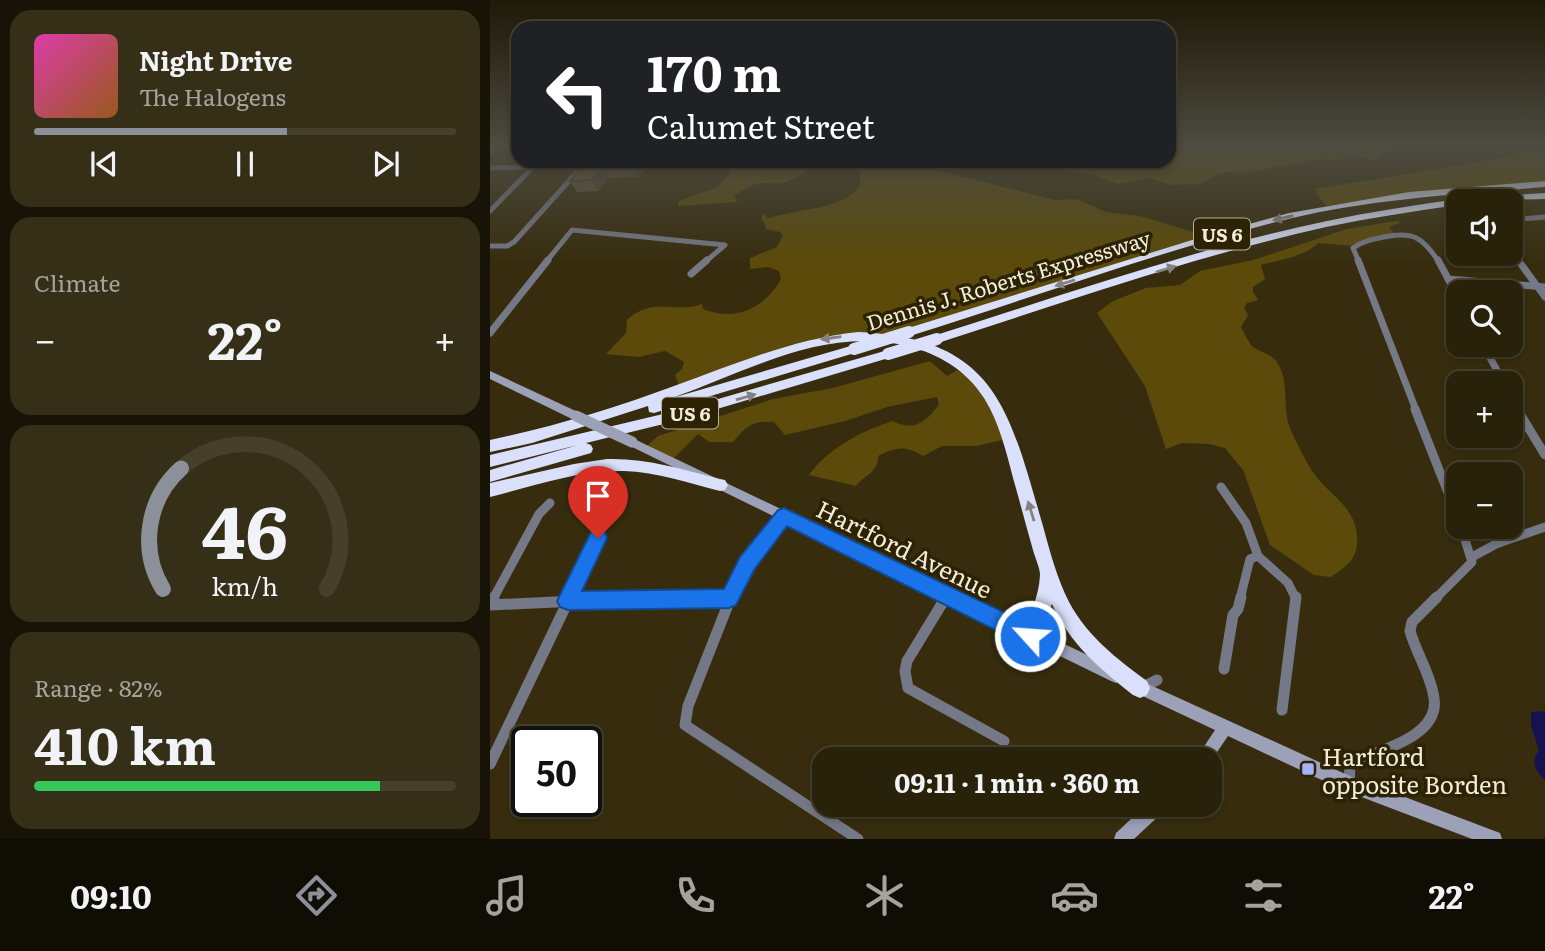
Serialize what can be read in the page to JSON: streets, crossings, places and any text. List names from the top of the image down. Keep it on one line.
{"streets":{"highway":["US 6","Dennis J. Roberts Expressway"],"main road":["Hartford Avenue"]},"places":{"transit":["Hartford opposite Borden"]},"page":{"turn":["170 m","Calumet Street"],"song":["Night Drive","The Halogens"],"map_buttons":["+","−"],"tile":["Climate",["Range · 82%","410 km"]],"heat":["−","22°","+"],"limit":"50","trip":"09:11 · 1 min · 360 m","tabs":["09:10","22°"],"gauge":["46","km/h"]}}
